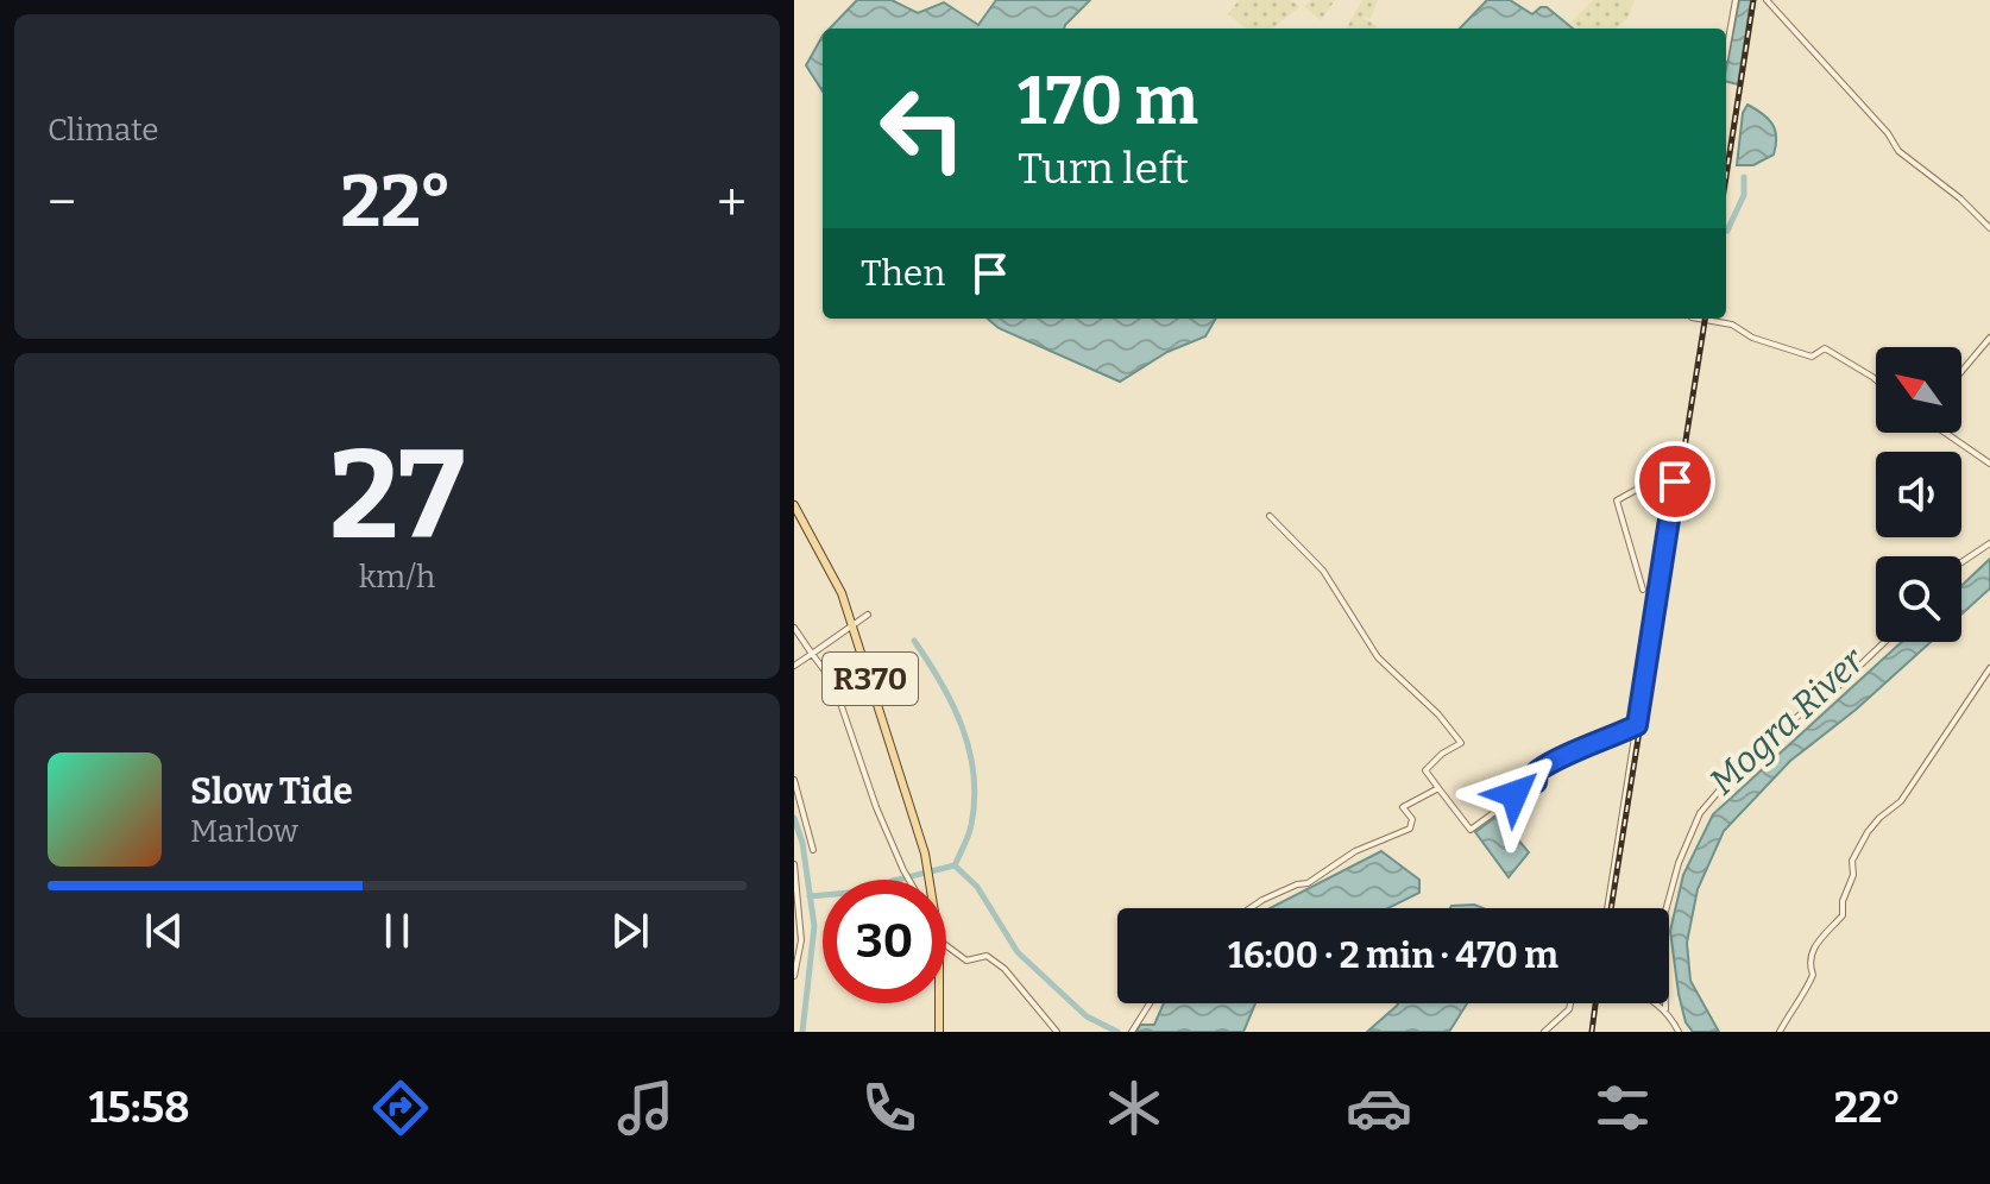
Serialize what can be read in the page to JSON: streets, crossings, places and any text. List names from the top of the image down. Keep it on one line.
{"streets":{"main road":["R370"]},"water":["Mogra River"],"north":"top left","page":{"tile":["Climate",["27","km/h"]],"turn":["170 m","Turn left"],"heat":["−","22°","+"],"then":"Then","song":["Slow Tide","Marlow"],"limit":"30","trip":"16:00 · 2 min · 470 m","tabs":["15:58","22°"]}}
